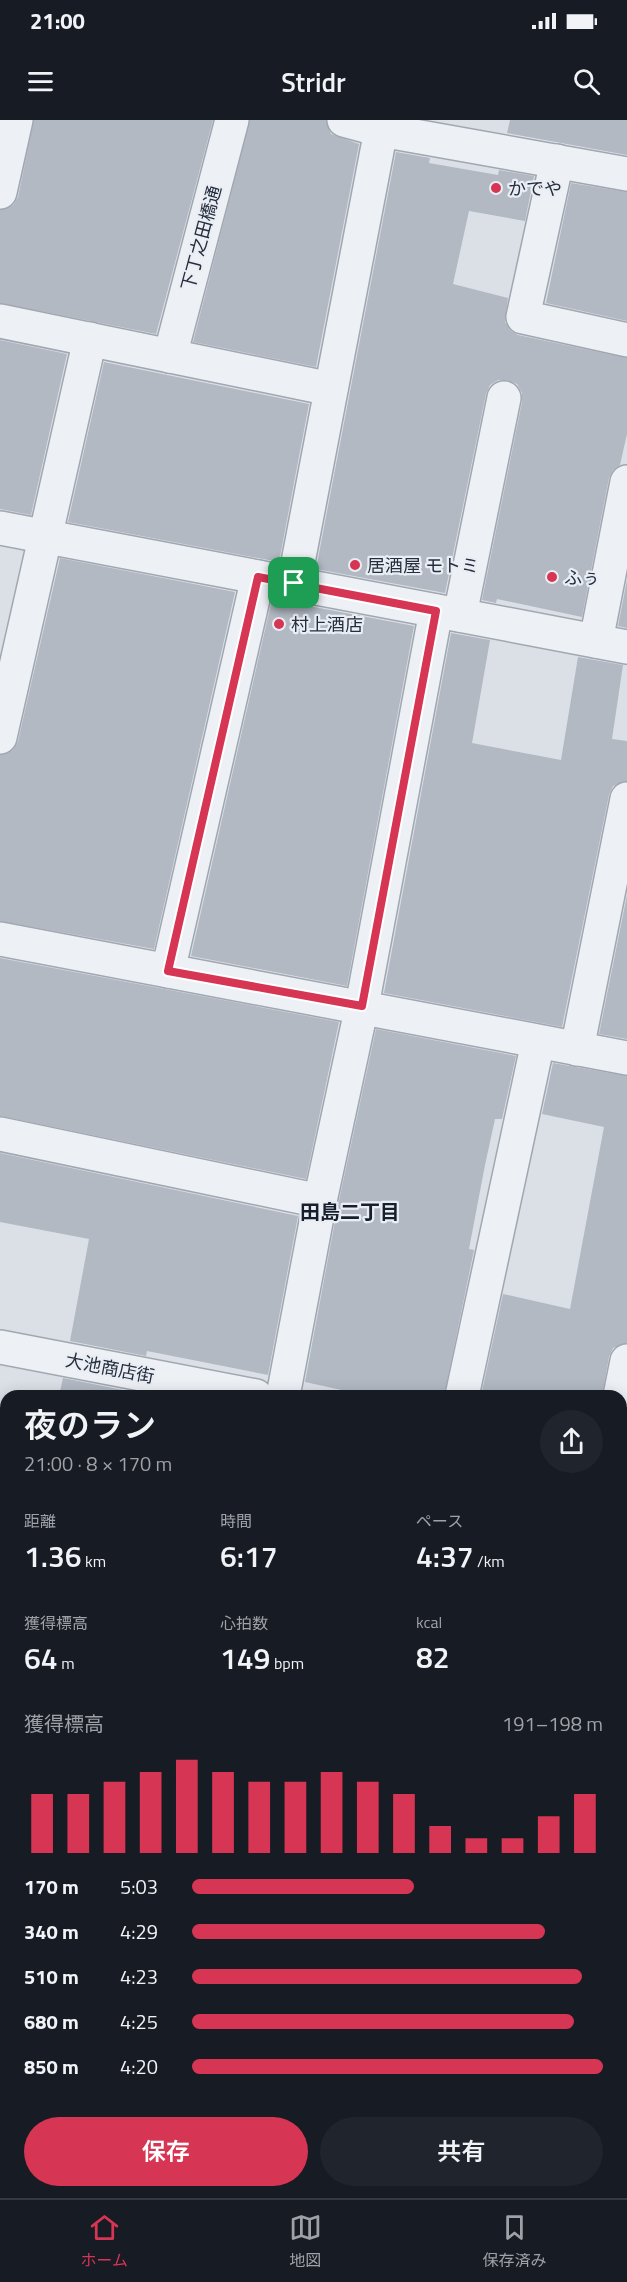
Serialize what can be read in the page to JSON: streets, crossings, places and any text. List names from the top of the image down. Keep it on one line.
{"streets":{"street":["下丁之田橋通","大池商店街"]},"districts":["田島二丁目"],"places":["かでや","居酒屋 モトミ","ふぅ","村上酒店"],"page":{"status":"21:00","header":"Stridr","heading":["夜のラン","21:00 · 8 × 170 m"],"stats":[["距離","1.36 km"],["時間","6:17"],["ペース","4:37 /km"],["獲得標高","64 m"],["心拍数","149 bpm"],["kcal","82"]],"chart":["獲得標高","191–198 m"],"list":[{"name":"170 m","note":"5:03"},{"name":"340 m","note":"4:29"},{"name":"510 m","note":"4:23"},{"name":"680 m","note":"4:25"},{"name":"850 m","note":"4:20"}],"buttons":["保存","共有"],"tabs":["ホーム","地図","保存済み"]}}
